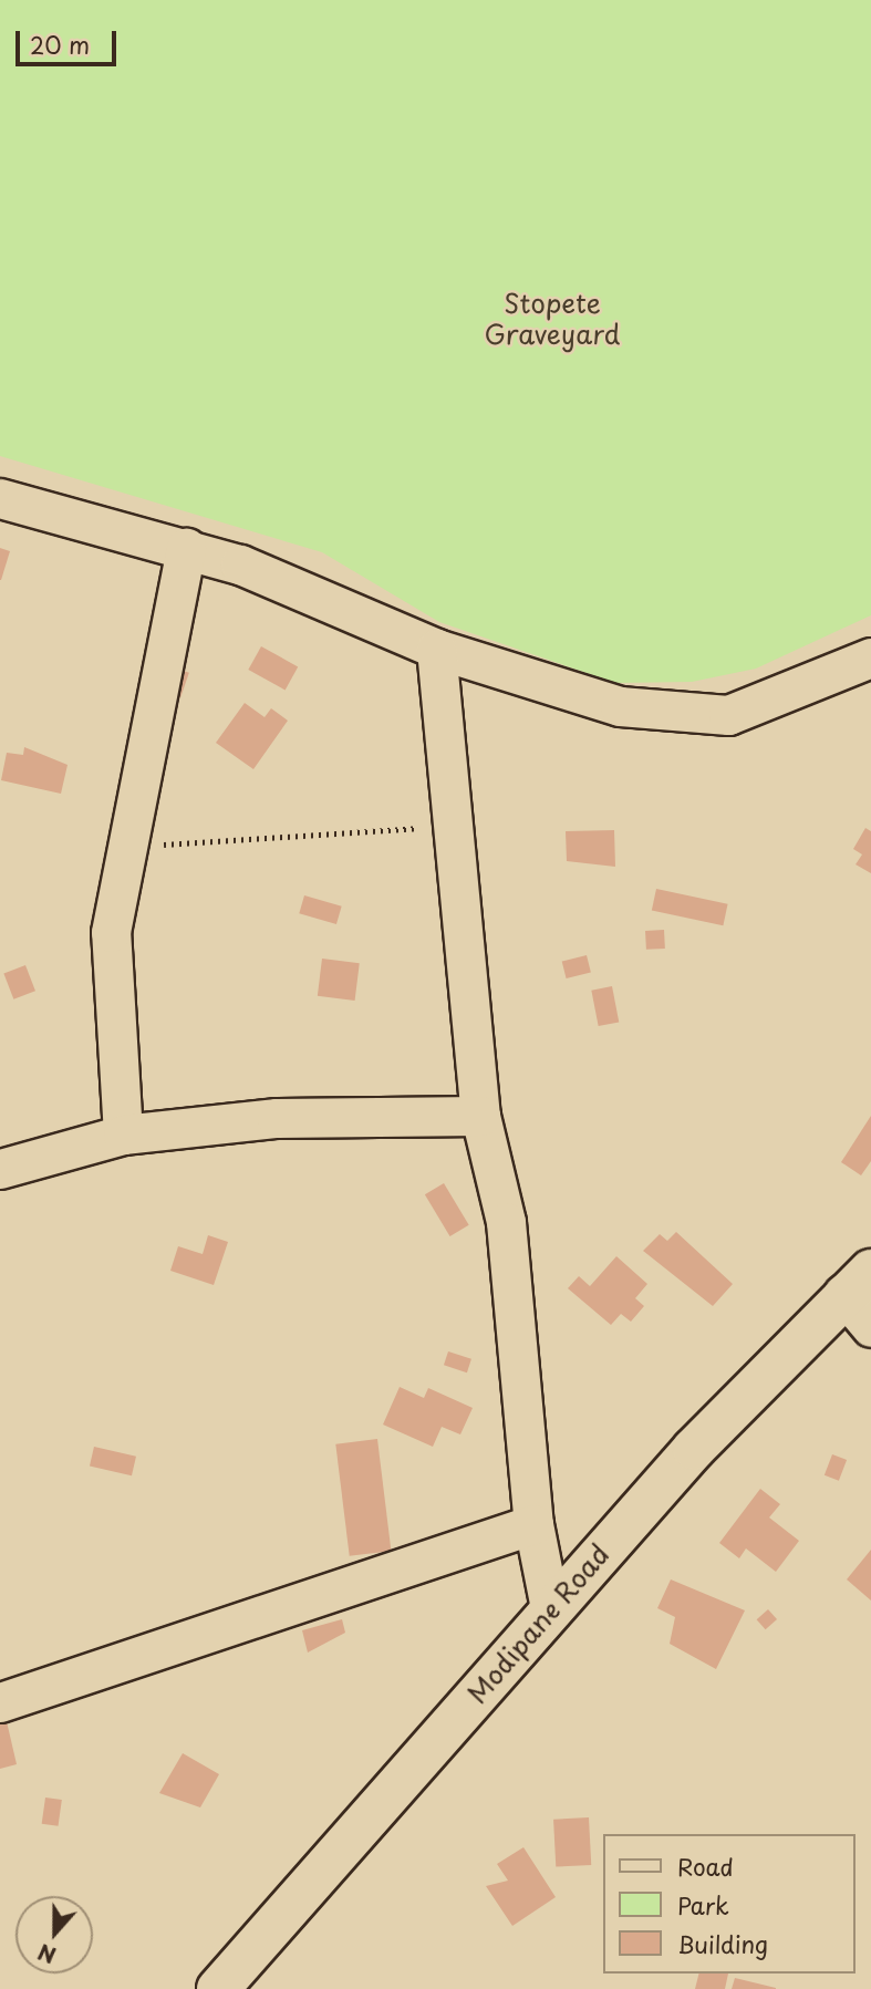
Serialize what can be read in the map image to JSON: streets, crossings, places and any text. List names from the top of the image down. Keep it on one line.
{"streets":{"main road":["Modipane Road"]},"parks":["Stopete Graveyard"],"legend":["Road","Park","Building"],"scale_bar":"20 m","north":"bottom"}
